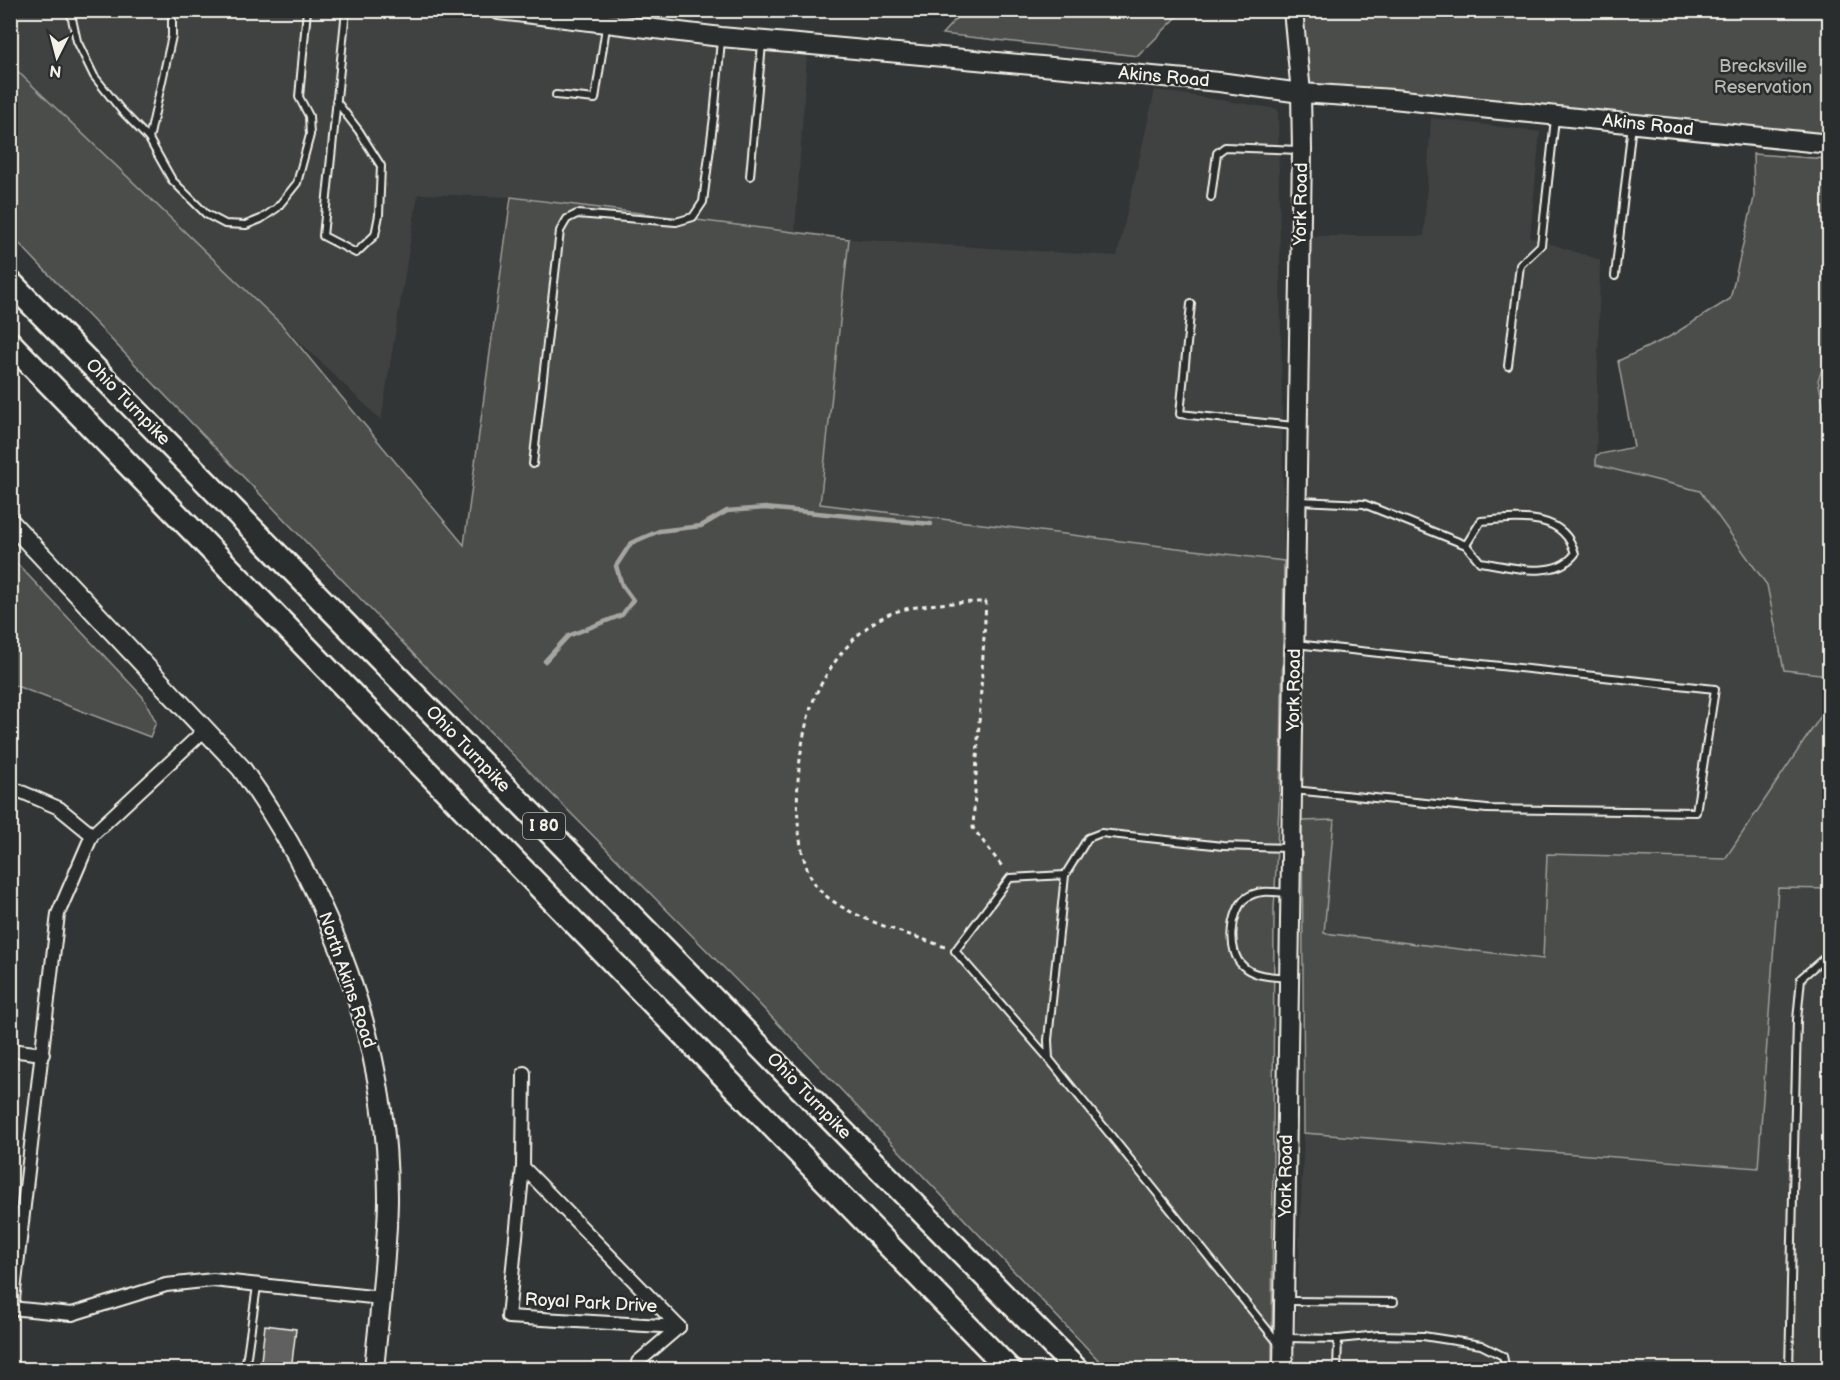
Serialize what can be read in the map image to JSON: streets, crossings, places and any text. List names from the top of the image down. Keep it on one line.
{"streets":{"highway":["Ohio Turnpike","I 80"],"street":["Akins Road","York Road","North Akins Road","Royal Park Drive"]},"crossings":[["Akins Road","York Road"]],"parks":["Brecksville Reservation"],"north":"bottom"}
